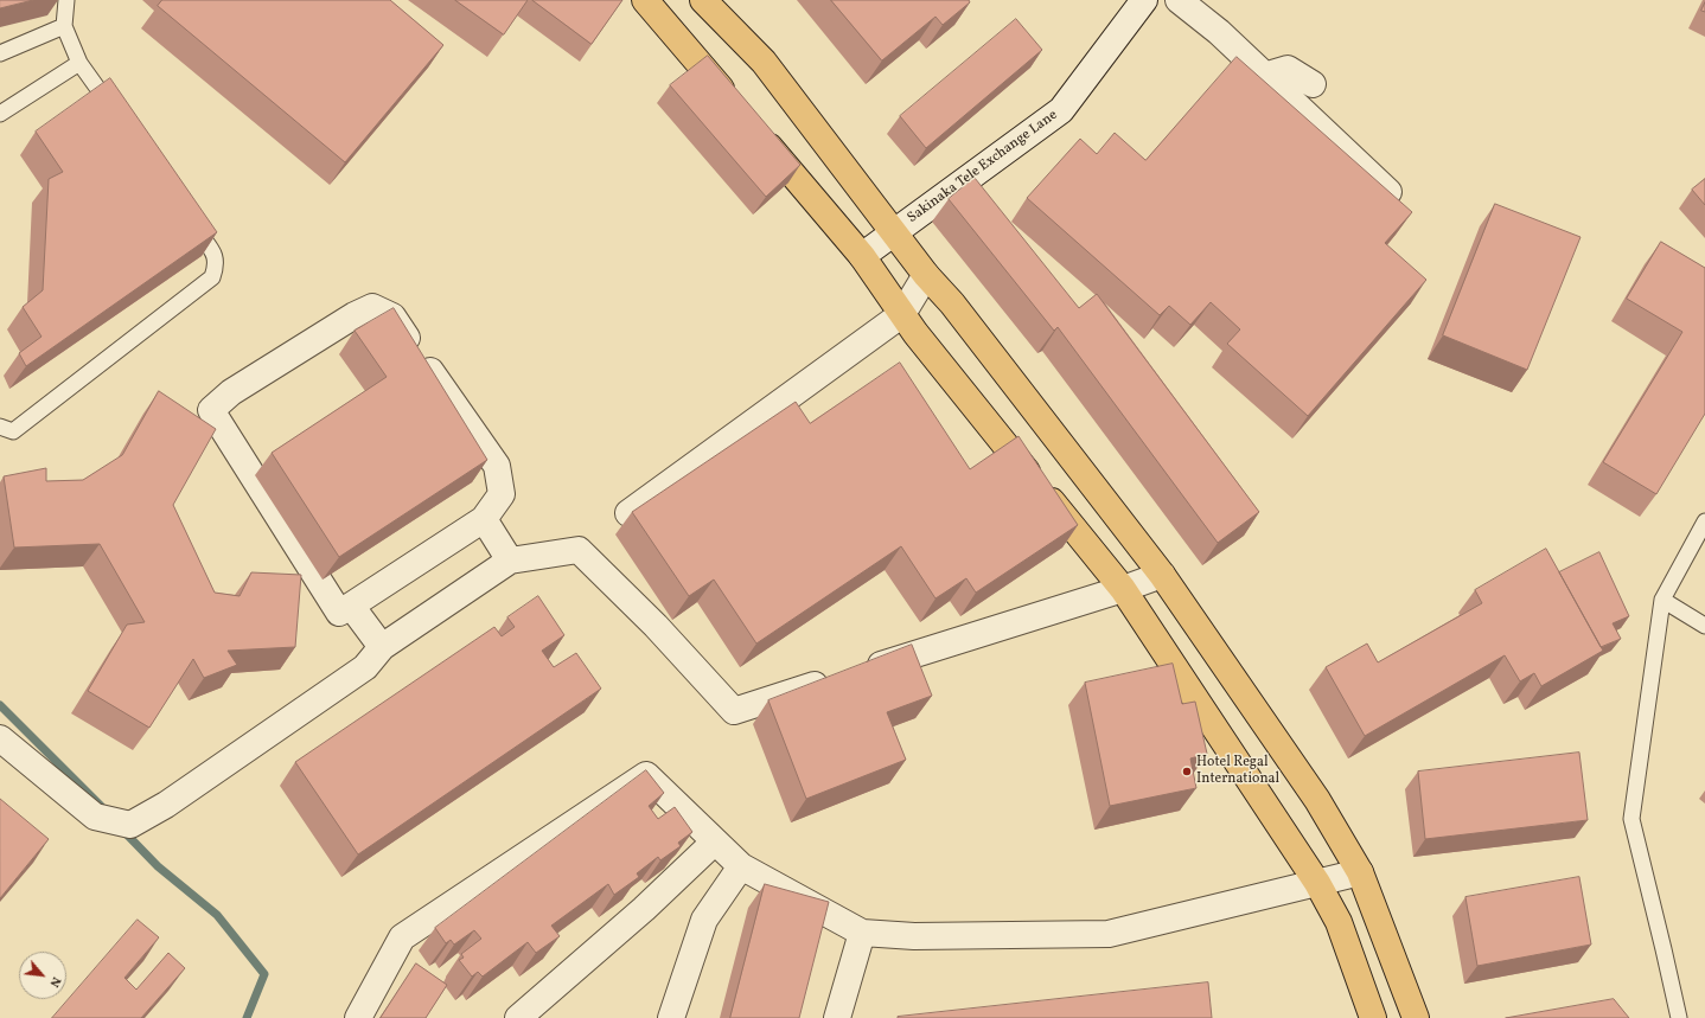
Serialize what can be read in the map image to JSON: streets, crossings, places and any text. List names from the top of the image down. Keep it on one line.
{"streets":{"street":["Sakinaka Tele Exchange Lane"]},"places":["Hotel Regal International"],"north":"bottom right"}
